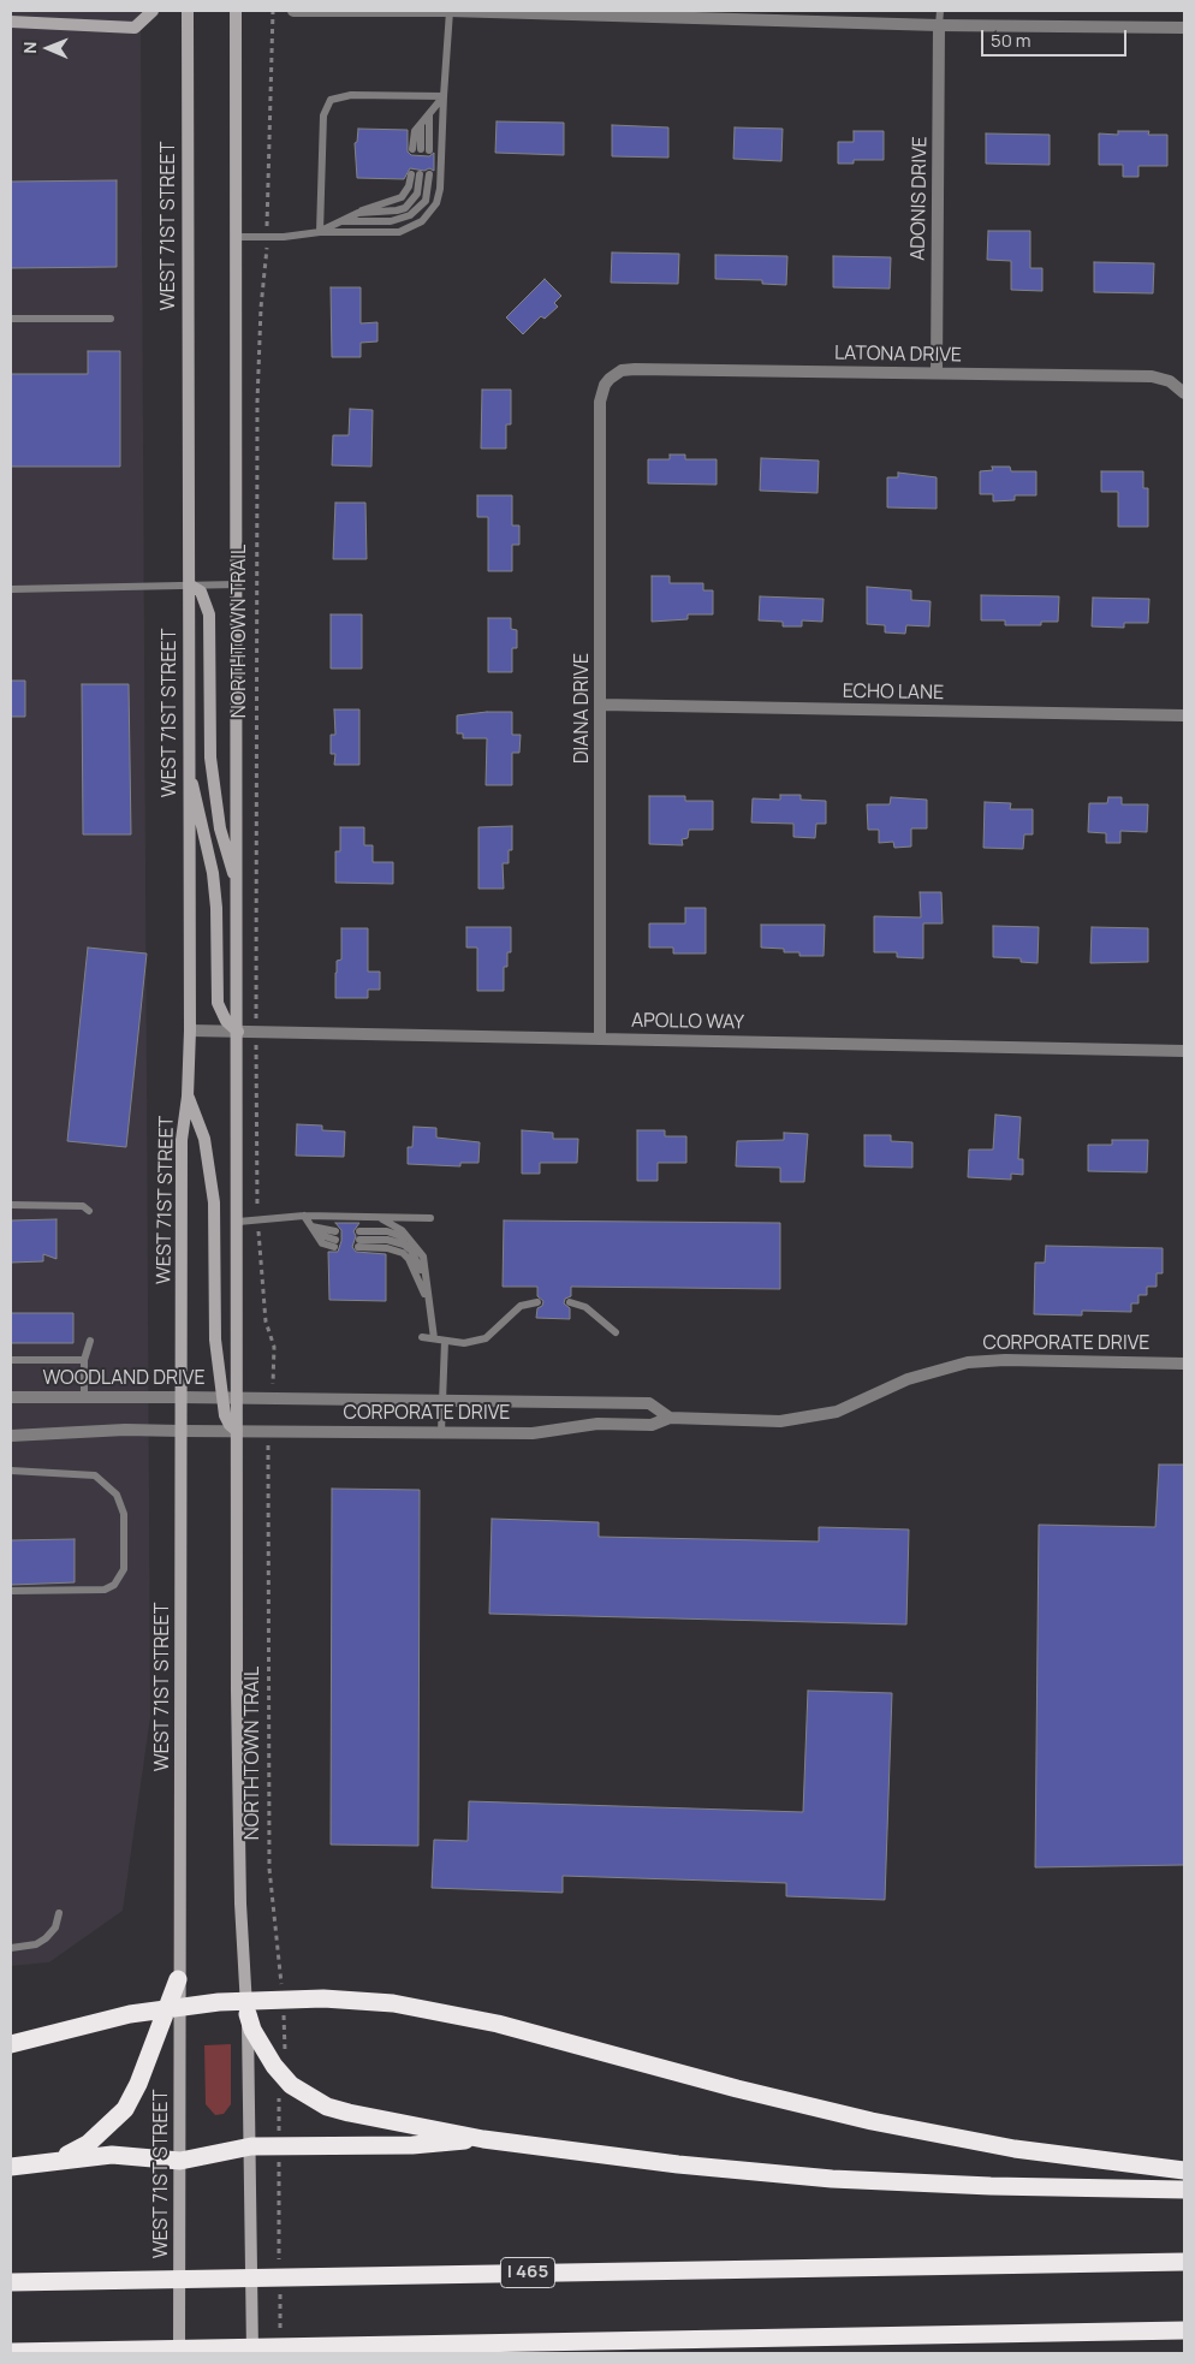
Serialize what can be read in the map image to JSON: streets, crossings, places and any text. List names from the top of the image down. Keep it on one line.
{"streets":{"highway":["I 465"],"main road":["WEST 71ST STREET"],"street":["ADONIS DRIVE","LATONA DRIVE","ECHO LANE","DIANA DRIVE","APOLLO WAY","CORPORATE DRIVE","WOODLAND DRIVE"],"path":["NORTHTOWN TRAIL"]},"crossings":[["ADONIS DRIVE","LATONA DRIVE"],["WEST 71ST STREET","APOLLO WAY"],["WEST 71ST STREET","CORPORATE DRIVE"],["WEST 71ST STREET","WOODLAND DRIVE"],["LATONA DRIVE","DIANA DRIVE"],["ECHO LANE","DIANA DRIVE"],["DIANA DRIVE","APOLLO WAY"],["CORPORATE DRIVE","WOODLAND DRIVE"]],"scale_bar":"50 m","north":"left"}
